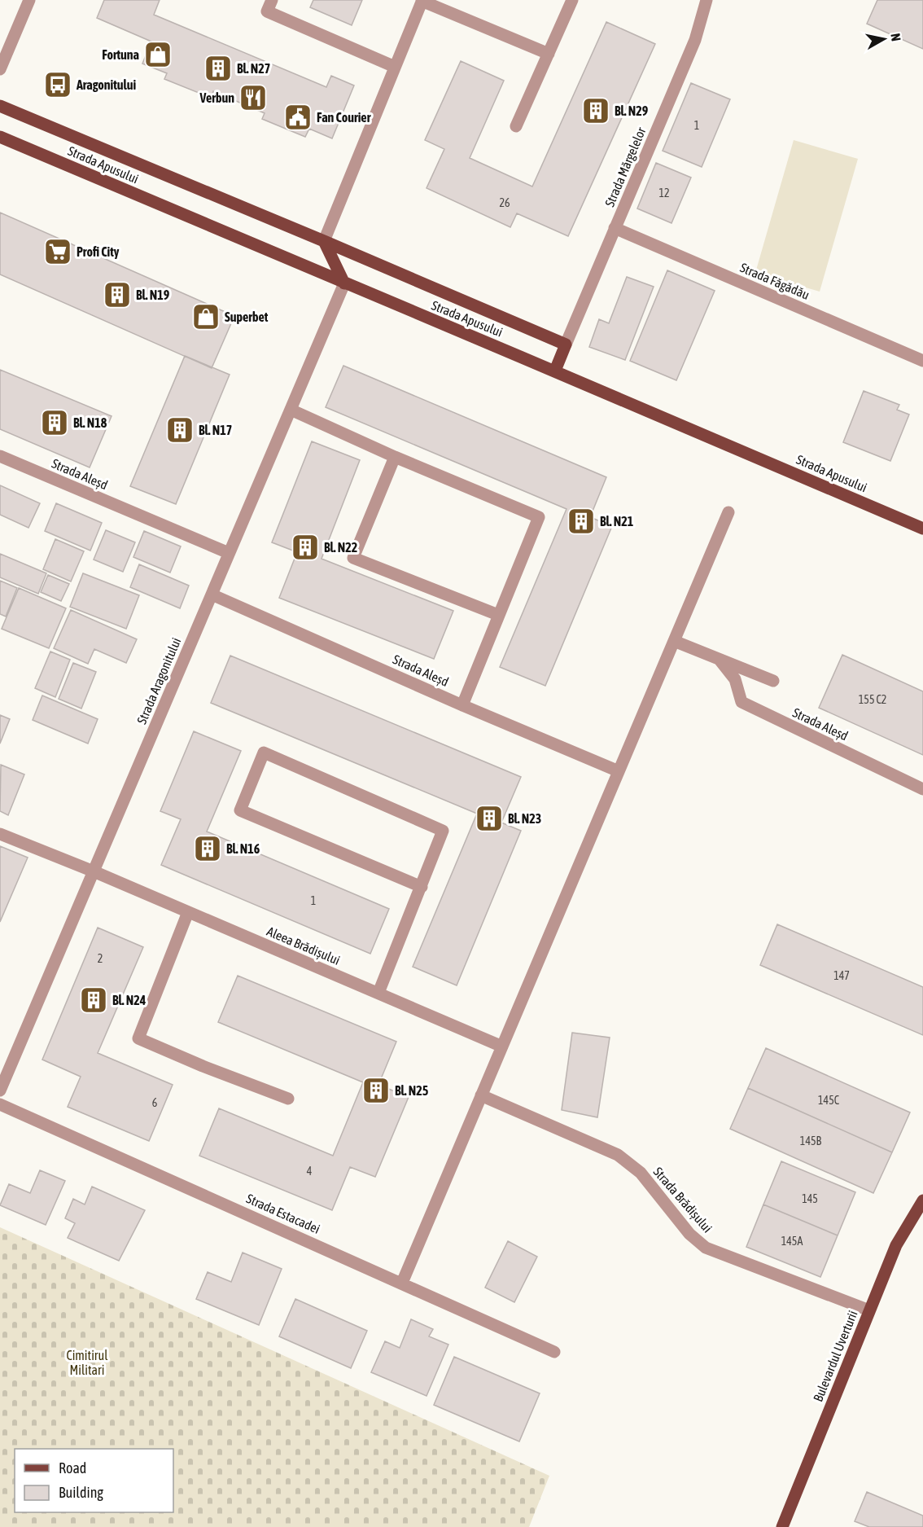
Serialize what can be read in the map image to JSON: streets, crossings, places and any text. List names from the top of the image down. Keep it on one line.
{"streets":{"main road":["Strada Apusului","Bulevardul Uverturii"],"street":["Strada Mărgelelor","Strada Făgădău","Strada Aleșd","Strada Aragonitului","Aleea Brădișului","Strada Brădișului","Strada Estacadei"]},"crossings":[["Strada Apusului","Strada Mărgelelor"],["Strada Apusului","Strada Aragonitului"],["Strada Mărgelelor","Strada Făgădău"],["Strada Aleșd","Strada Aragonitului"],["Strada Aragonitului","Aleea Brădișului"],["Strada Brădișului","Bulevardul Uverturii"]],"parks":["Cimitirul Militari"],"places":{"shop":["Fortuna","Superbet"],"building":["Bl. N27","Bl. N29","Bl. N19","Bl. N18","Bl. N17","Bl. N21","Bl. N22","Bl. N23","Bl. N16","Bl. N24","Bl. N25"],"bus stop":["Aragonitului"],"restaurant":["Verbun"],"public building":["Fan Courier"],"supermarket":["Profi City"]},"house_numbers":["1","12","26","155 C2","1","2","147","145C","6","145B","4","145","145A"],"legend":["Road","Building"],"north":"right"}
